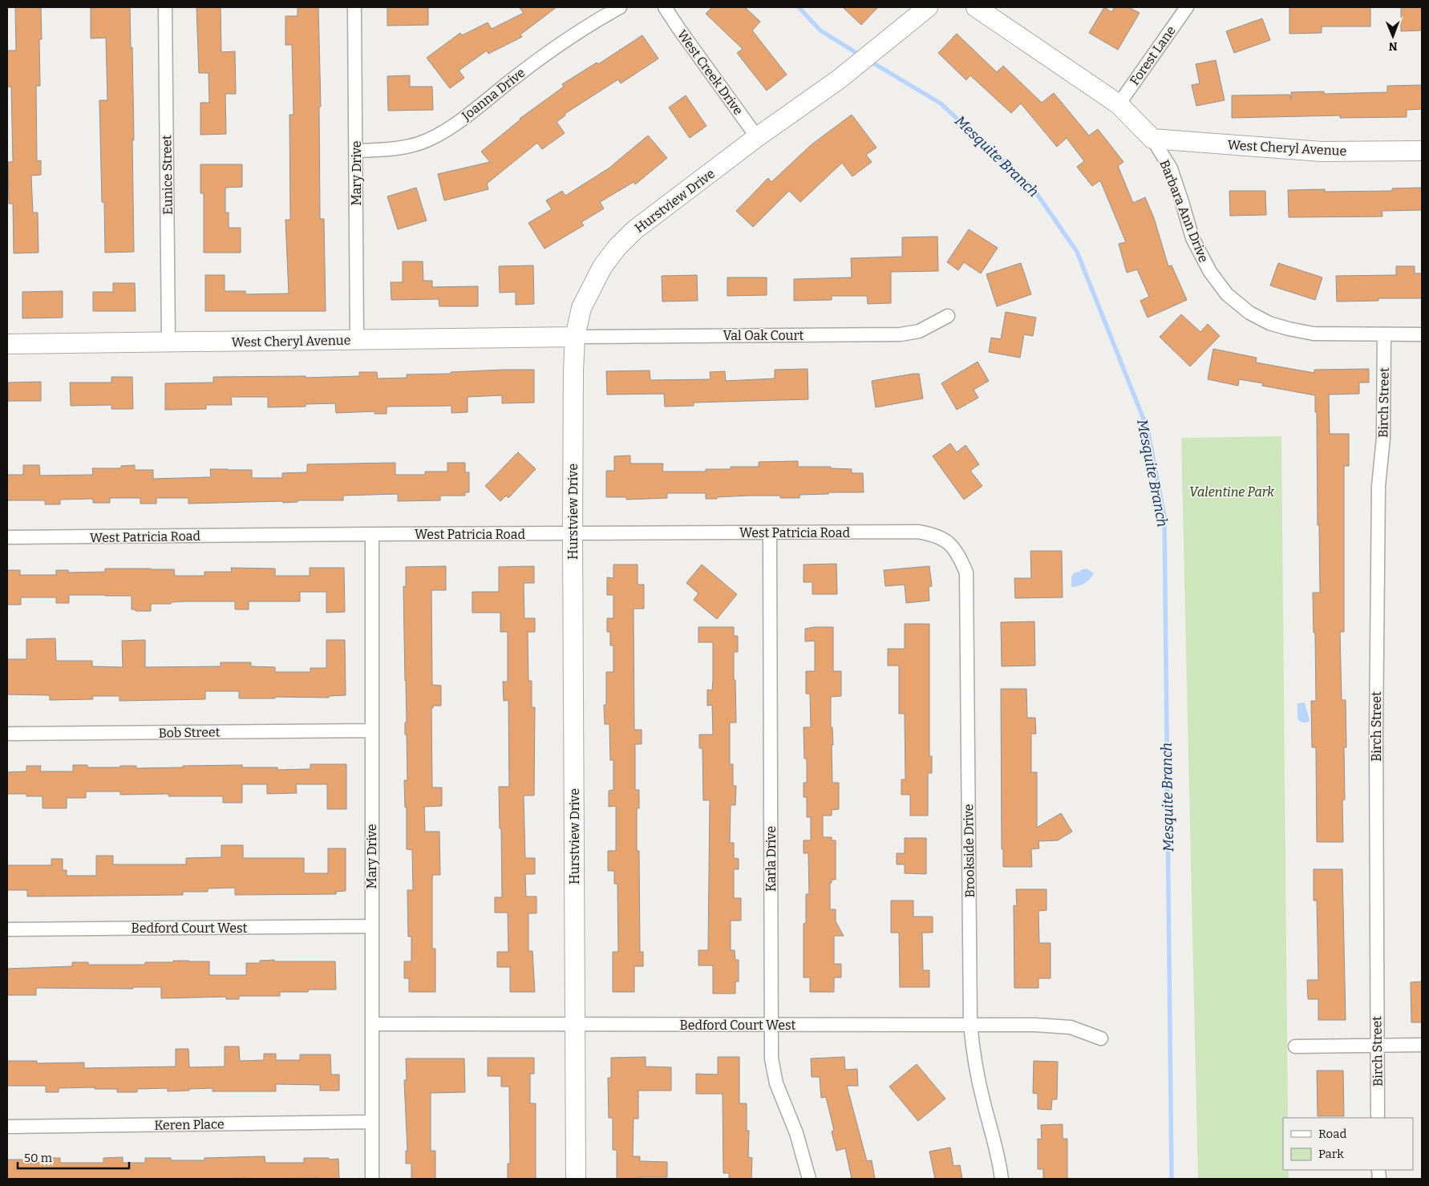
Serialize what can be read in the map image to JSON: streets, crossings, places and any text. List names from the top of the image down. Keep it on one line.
{"streets":{"street":["Forest Lane","West Creek Drive","Joanna Drive","West Cheryl Avenue","Mary Drive","Eunice Street","Hurstview Drive","Barbara Ann Drive","Val Oak Court","Birch Street","West Patricia Road","Bob Street","Brookside Drive","Karla Drive","Bedford Court West","Keren Place"]},"crossings":[["Forest Lane","Barbara Ann Drive"],["West Creek Drive","Hurstview Drive"],["Joanna Drive","Mary Drive"],["West Cheryl Avenue","Mary Drive"],["West Cheryl Avenue","Eunice Street"],["West Cheryl Avenue","Hurstview Drive"],["West Cheryl Avenue","Barbara Ann Drive"],["West Cheryl Avenue","Val Oak Court"],["Mary Drive","West Patricia Road"],["Mary Drive","Bob Street"],["Mary Drive","Bedford Court West"],["Mary Drive","Keren Place"],["Hurstview Drive","Val Oak Court"],["Hurstview Drive","West Patricia Road"],["Hurstview Drive","Bedford Court West"],["Barbara Ann Drive","Birch Street"],["West Patricia Road","Brookside Drive"],["West Patricia Road","Karla Drive"],["Brookside Drive","Bedford Court West"],["Karla Drive","Bedford Court West"]],"water":["Mesquite Branch"],"parks":["Valentine Park"],"legend":["Road","Park"],"scale_bar":"50 m","north":"bottom"}
